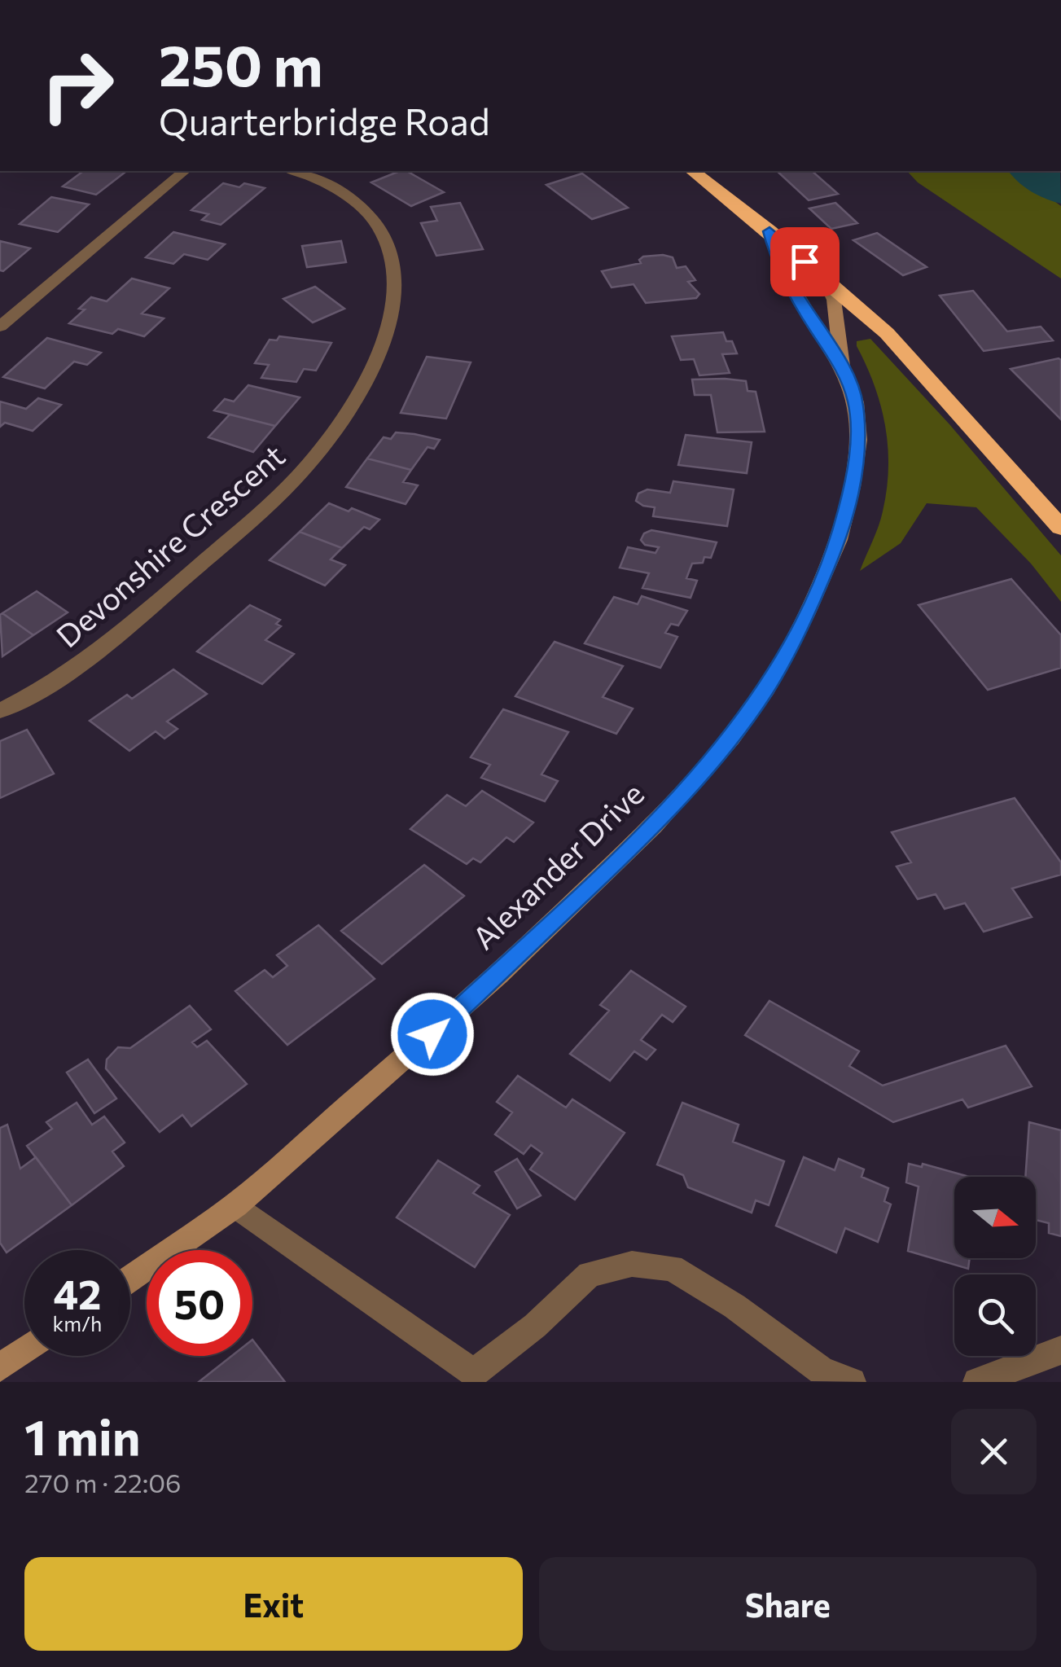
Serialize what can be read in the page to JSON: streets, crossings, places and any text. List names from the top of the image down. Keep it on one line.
{"streets":{"main road":["Alexander Drive"],"street":["Devonshire Crescent"]},"north":"right","page":{"turn":["250 m","Quarterbridge Road"],"speed":"42 km/h","limit":"50","heading":["1 min","270 m · 22:06"],"buttons":["Exit","Share"]}}
